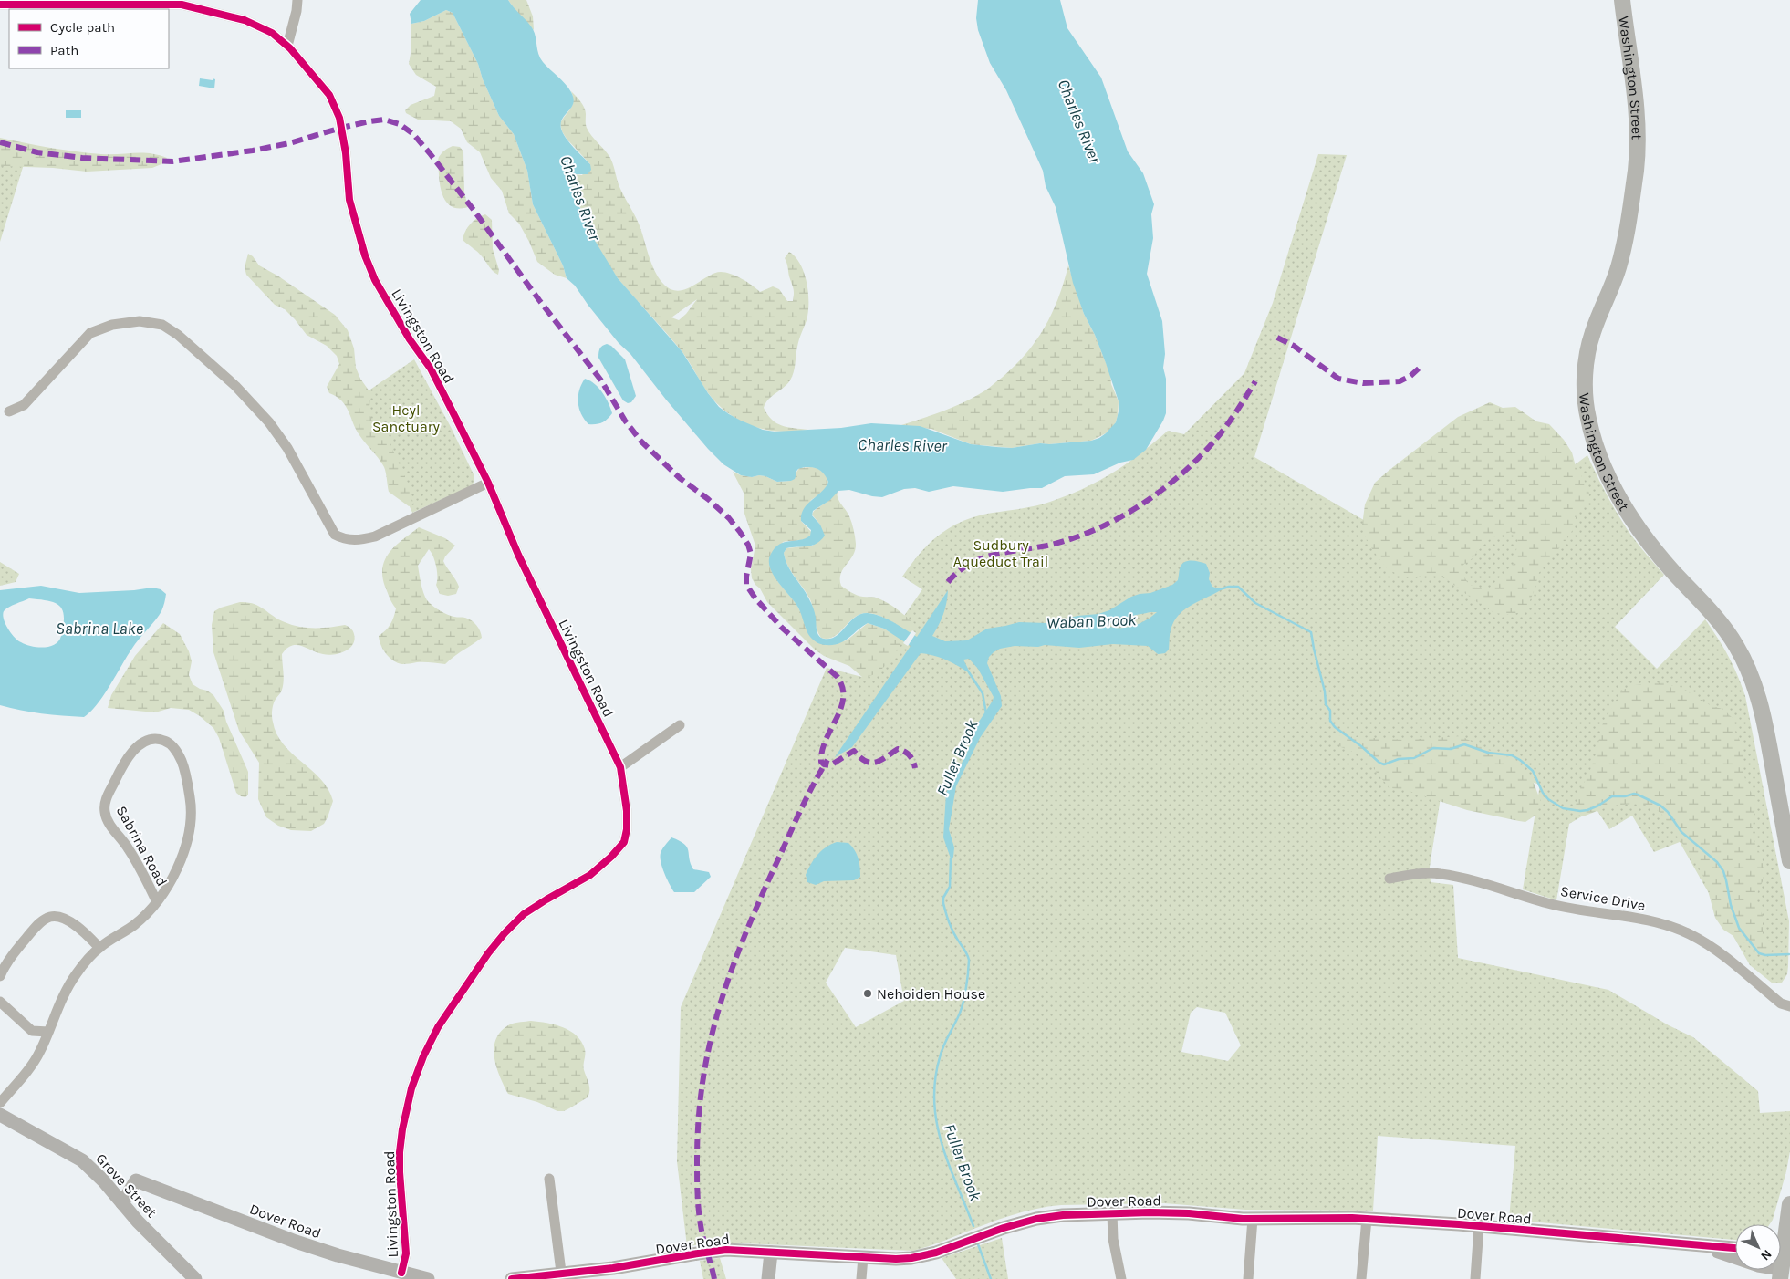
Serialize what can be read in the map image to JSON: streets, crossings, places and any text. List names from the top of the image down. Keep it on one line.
{"streets":{"main road":["Washington Street"],"street":["Livingston Road","Sabrina Road","Service Drive","Grove Street","Dover Road"]},"crossings":[["Livingston Road","Dover Road"],["Grove Street","Dover Road"]],"water":["Charles River","Waban Brook","Sabrina Lake","Fuller Brook"],"parks":["Heyl Sanctuary","Sudbury Aqueduct Trail"],"places":["Nehoiden House"],"legend":["Cycle path","Path"],"north":"bottom right"}
